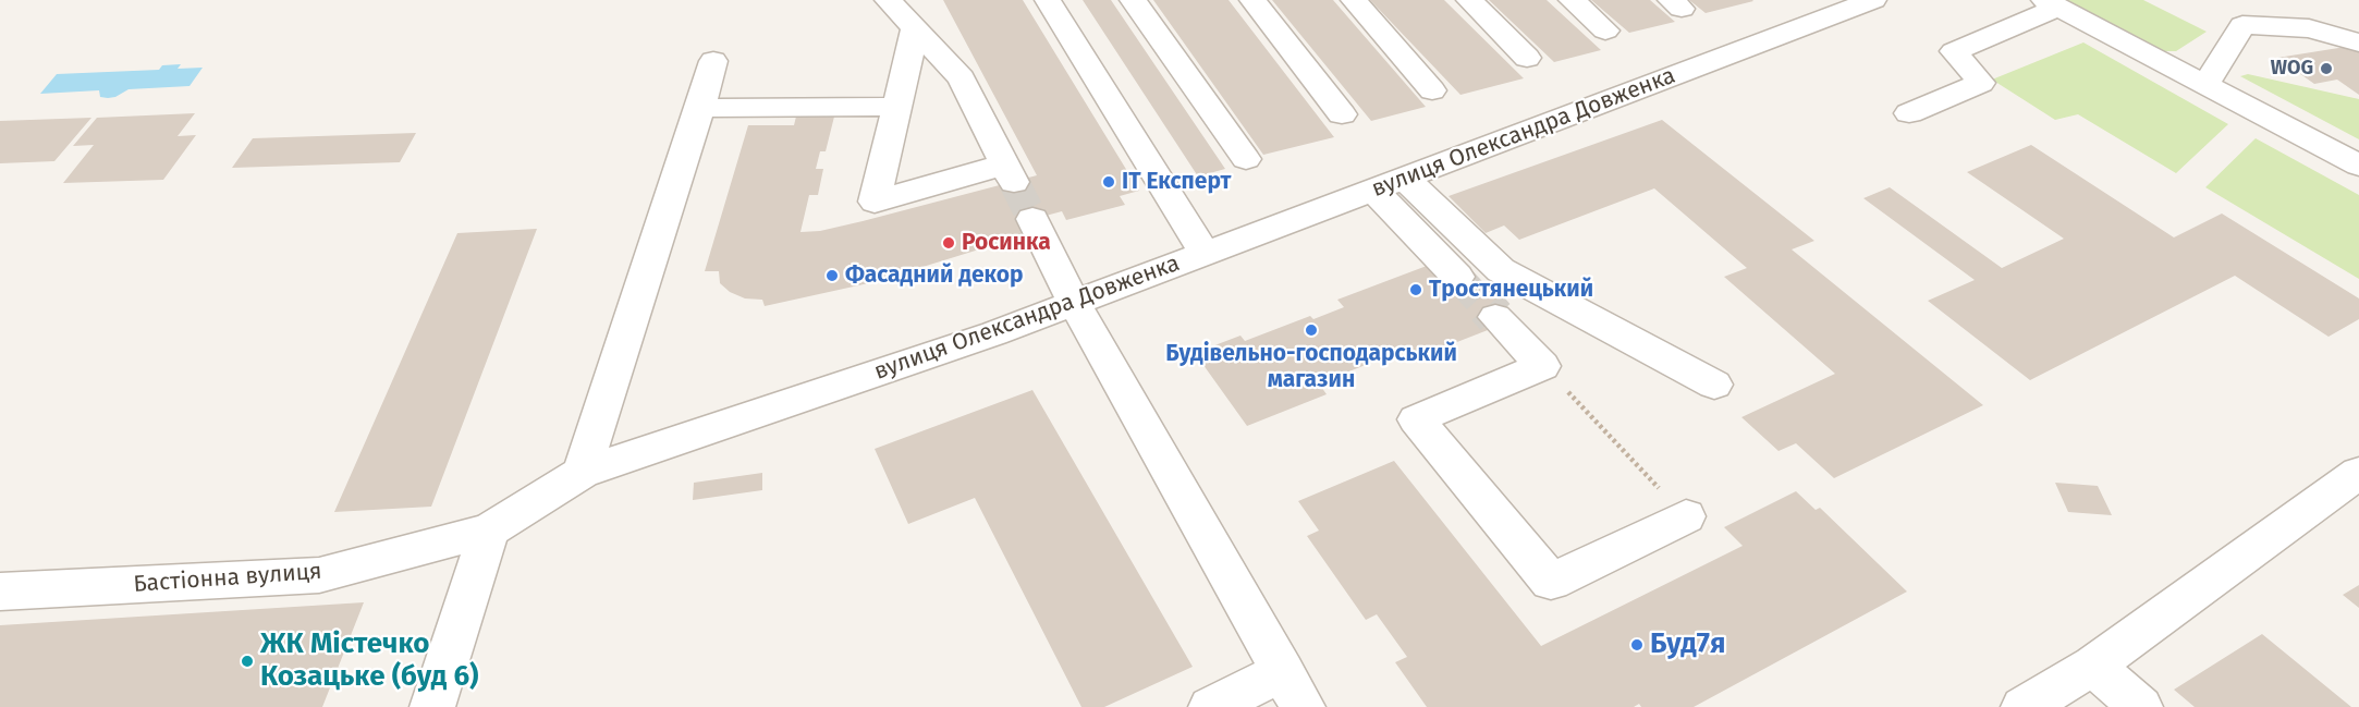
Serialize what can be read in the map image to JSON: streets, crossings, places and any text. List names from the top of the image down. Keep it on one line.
{"streets":{"street":["вулиця Олександра Довженка","Бастіонна вулиця"]},"crossings":[["вулиця Олександра Довженка","Бастіонна вулиця"]],"places":["WOG","IT Експерт","Росинка","Фасадний декор","Тростянецький","Будівельно-господарський магазин","Буд7я","ЖК Містечко Козацьке (буд 6)"]}
